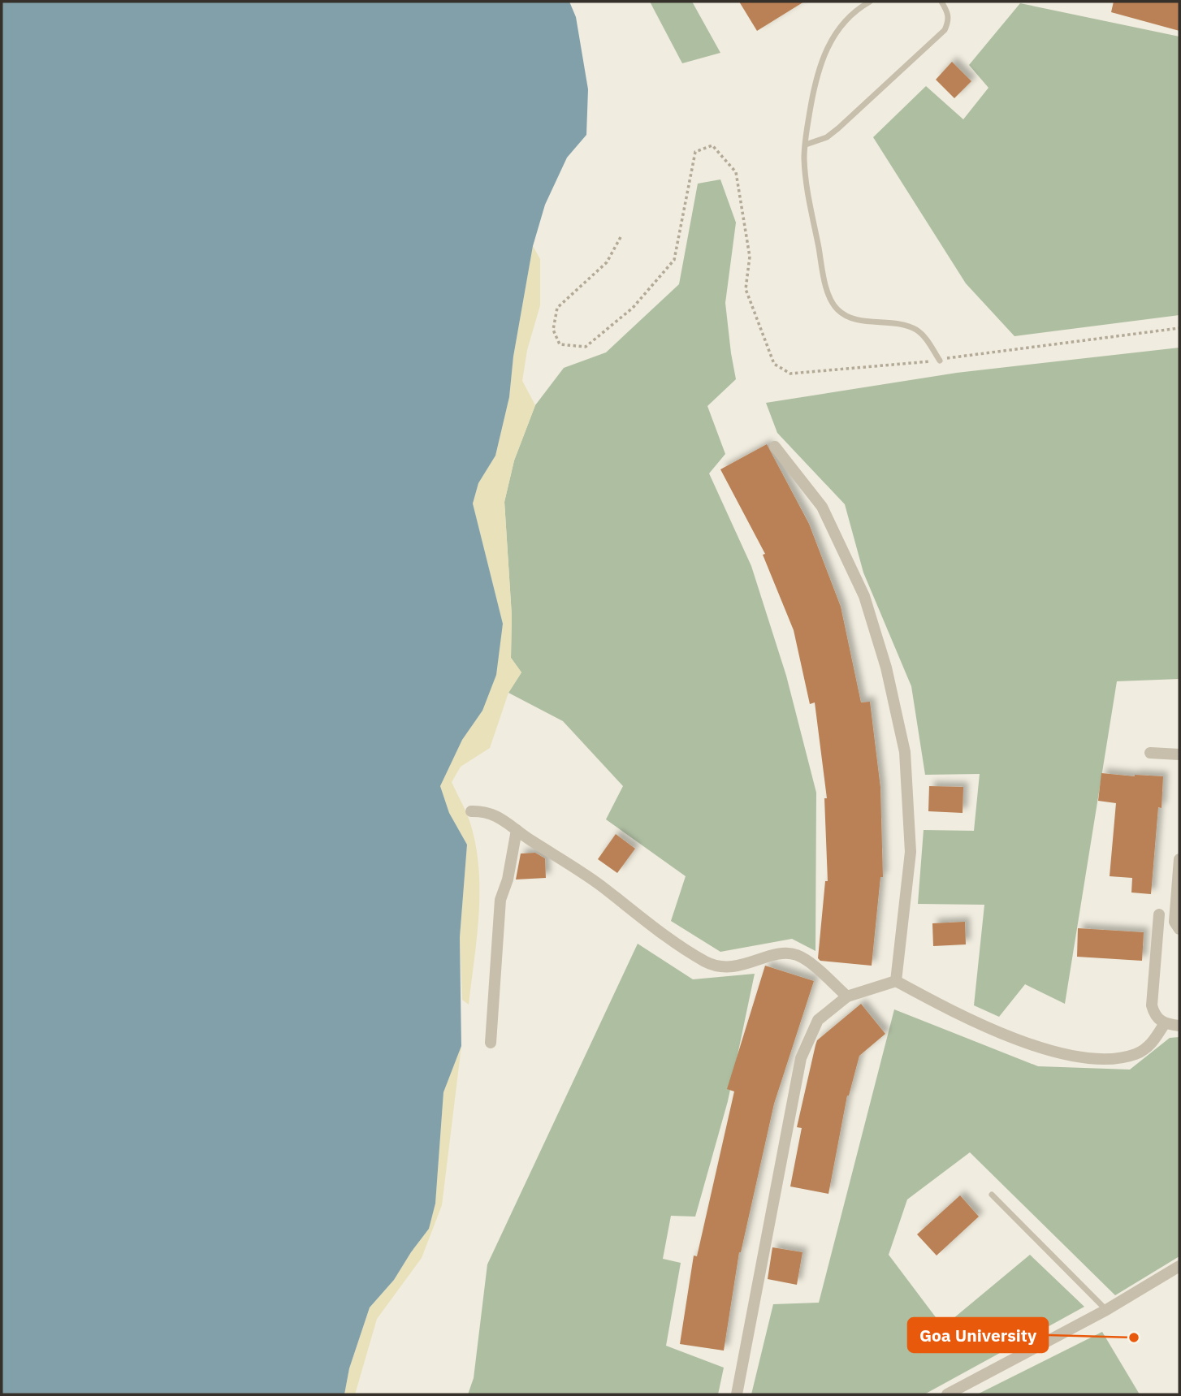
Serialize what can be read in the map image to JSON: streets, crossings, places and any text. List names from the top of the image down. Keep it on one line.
{"places":["Goa University"]}
